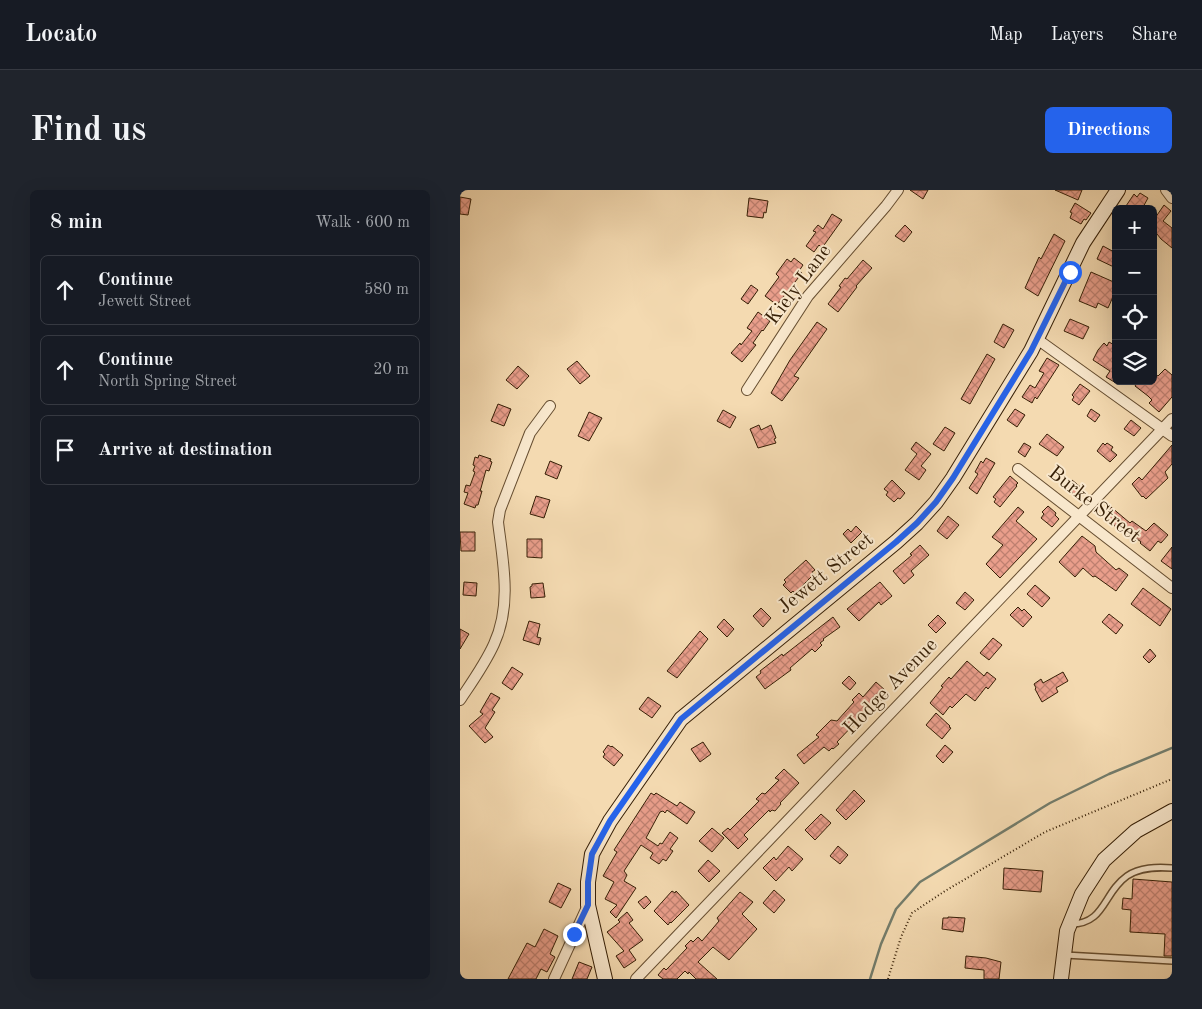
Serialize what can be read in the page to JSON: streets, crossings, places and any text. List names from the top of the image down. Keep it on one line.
{"streets":{"street":["Kiely Lane","Burke Street","Jewett Street","Hodge Avenue"]},"crossings":[["Burke Street","Hodge Avenue"]],"page":{"header":"Locato","nav":["Map","Layers","Share"],"buttons":"Directions","title":"Find us","heading":["8 min","Walk · 600 m"],"map_buttons":["+","−"],"list":[["Continue","Jewett Street","580 m"],["Continue","North Spring Street","20 m"],"Arrive at destination"]}}
